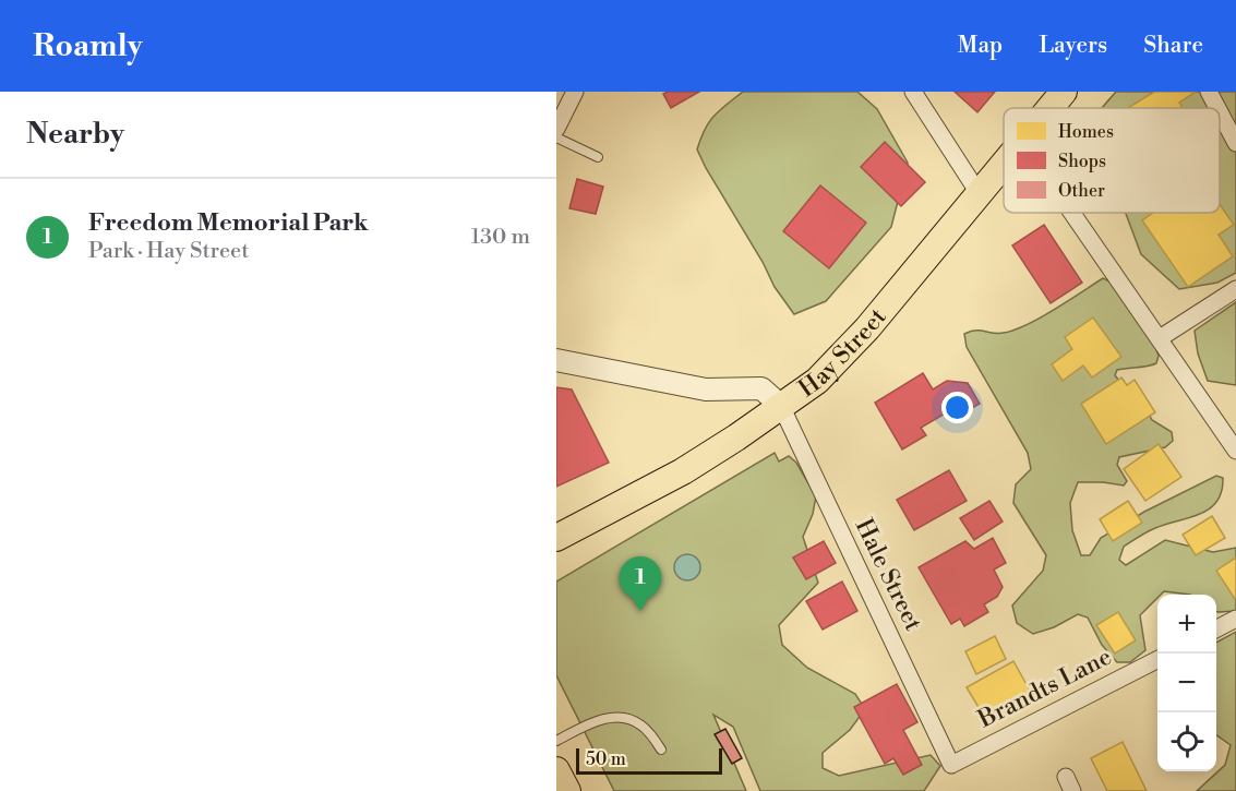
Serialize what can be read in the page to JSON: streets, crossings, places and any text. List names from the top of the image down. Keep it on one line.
{"streets":{"main road":["Hay Street"],"street":["Hale Street","Brandts Lane"]},"crossings":[["Hay Street","Hale Street"],["Hale Street","Brandts Lane"]],"legend":["Homes","Shops","Other"],"scale_bar":"50 m","page":{"header":"Roamly","nav":["Map","Layers","Share"],"heading":"Nearby","list":[{"mark":"1","name":"Freedom Memorial Park","note":"Park · Hay Street","value":"130 m"}],"pins":"1","map_buttons":["+","−"],"scale":"50 m"}}
